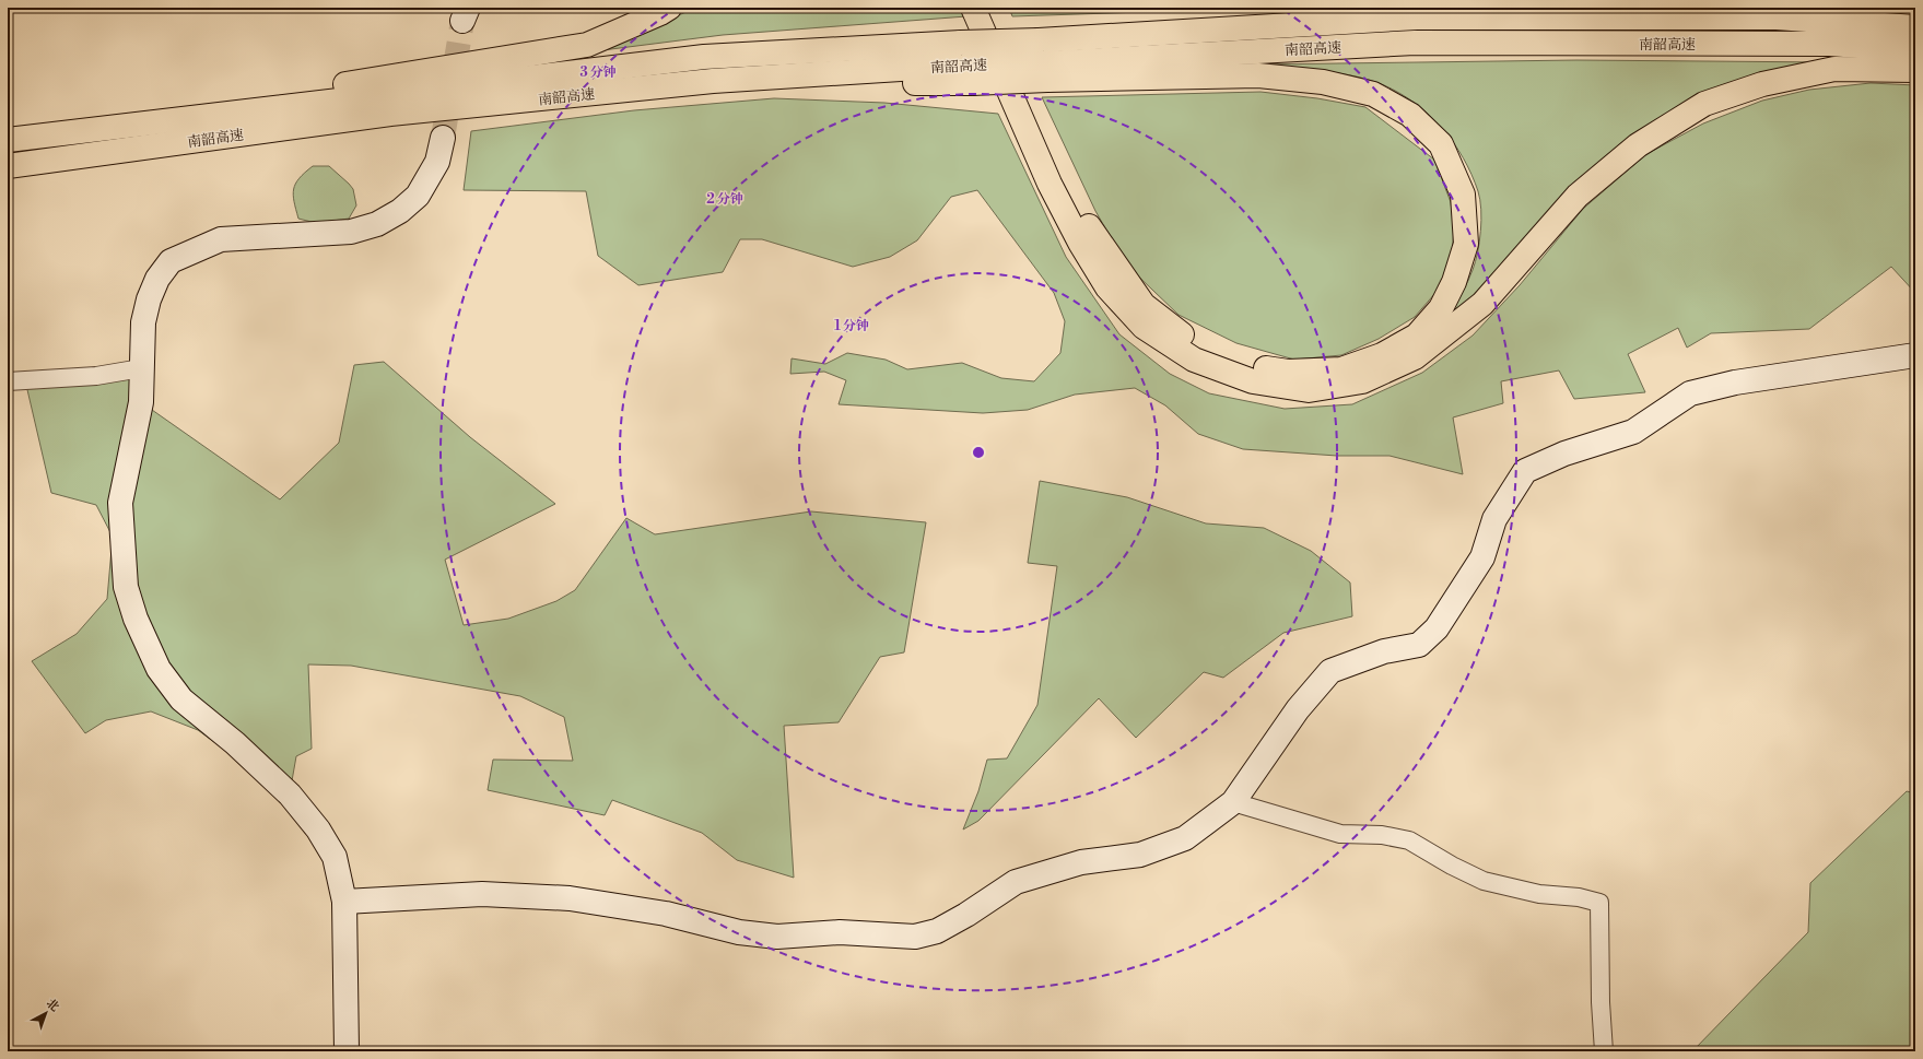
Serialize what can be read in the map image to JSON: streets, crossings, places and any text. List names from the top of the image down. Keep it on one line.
{"streets":{"highway":["南韶高速"]},"north":"top right","rings":["3 分钟","2 分钟","1 分钟"]}
